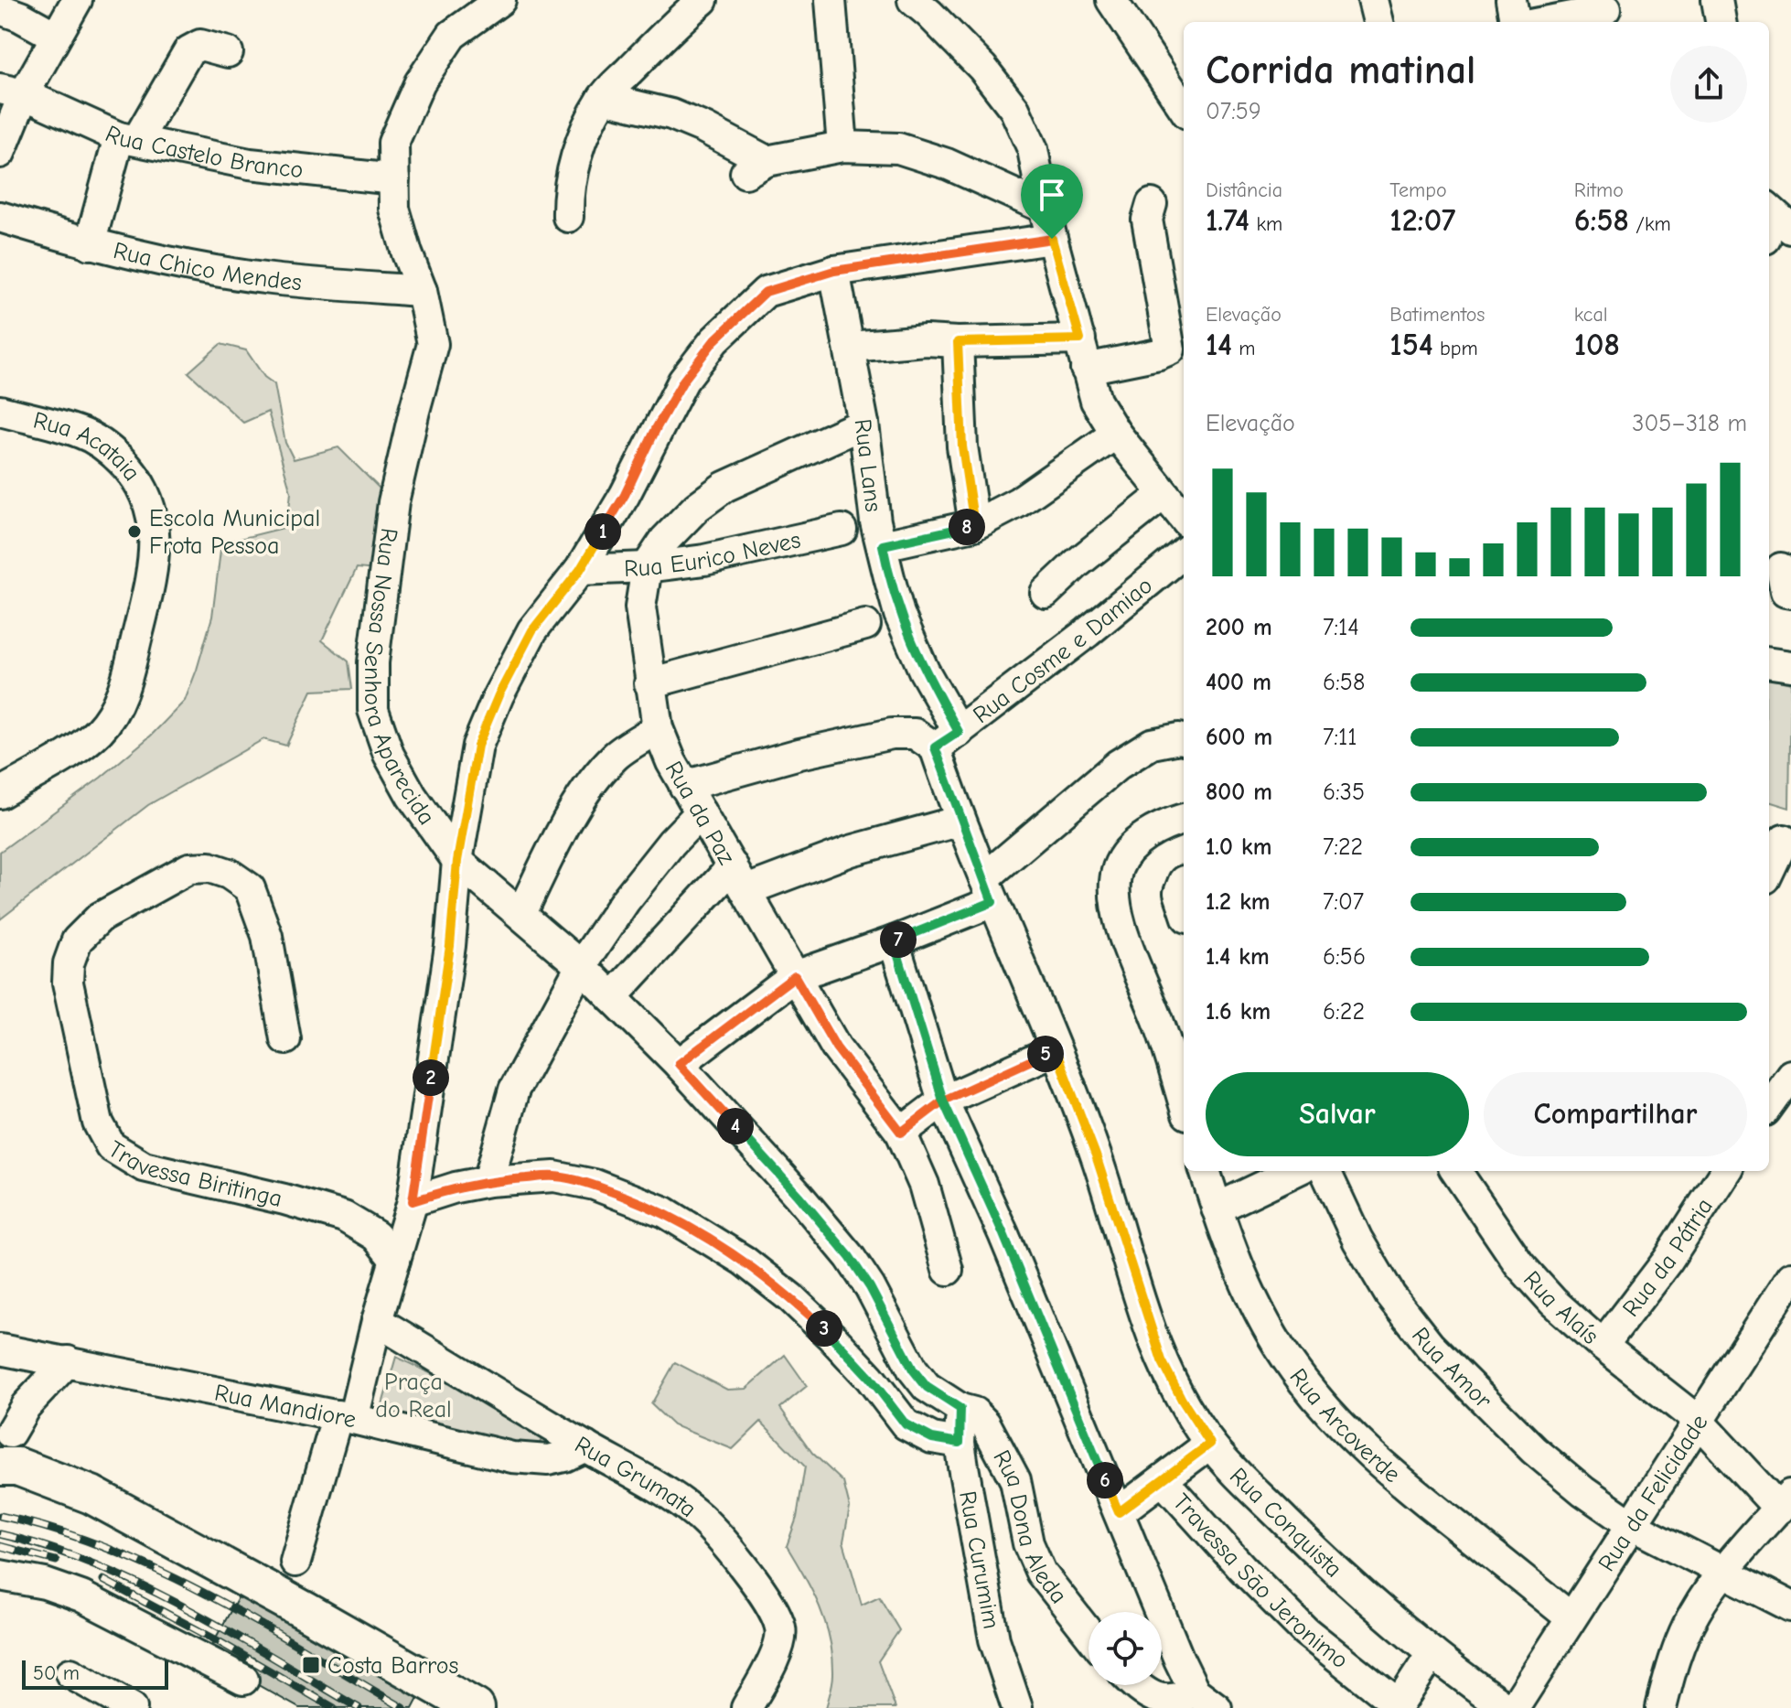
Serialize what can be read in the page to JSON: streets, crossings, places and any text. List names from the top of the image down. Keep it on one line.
{"streets":{"street":["Rua Castelo Branco","Rua Chico Mendes","Rua Acataia","Rua Lans","Rua Eurico Neves","Rua Cosme e Damiao","Rua Nossa Senhora Aparecida","Rua da Paz","Travessa Biritinga","Rua da Pátria","Rua Alaís","Rua Amor","Rua Mandiore","Rua Arcoverde","Rua Grumata","Rua da Felicidade","Rua Conquista","Rua Dona Aleda","Rua Curumim","Travessa Sāo Jeronimo"]},"crossings":[["Rua Castelo Branco","Rua Nossa Senhora Aparecida"],["Rua Chico Mendes","Rua Nossa Senhora Aparecida"],["Rua Lans","Rua Cosme e Damiao"],["Rua Lans","Rua da Paz"],["Rua Lans","Rua Conquista"],["Rua Eurico Neves","Rua da Paz"],["Rua Cosme e Damiao","Rua Conquista"],["Rua Nossa Senhora Aparecida","Rua Dona Aleda"],["Rua Nossa Senhora Aparecida","Rua Curumim"],["Rua da Pátria","Rua Alaís"],["Rua Alaís","Rua da Felicidade"],["Rua Amor","Rua da Felicidade"],["Rua Mandiore","Rua Grumata"],["Rua Arcoverde","Rua da Felicidade"],["Rua Dona Aleda","Rua Curumim"]],"parks":["Praça do Real"],"places":{"other":["Escola Municipal Frota Pessoa"],"transit":["Costa Barros"]},"scale_bar":"50 m","page":{"heading":["Corrida matinal","07:59"],"stats":[["Distância","1.74 km"],["Tempo","12:07"],["Ritmo","6:58 /km"],["Elevação","14 m"],["Batimentos","154 bpm"],["kcal","108"]],"chart":["Elevação","305–318 m"],"pins":["8","1","7","5","2","4","3","6"],"list":[{"name":"200 m","note":"7:14"},{"name":"400 m","note":"6:58"},{"name":"600 m","note":"7:11"},{"name":"800 m","note":"6:35"},{"name":"1.0 km","note":"7:22"},{"name":"1.2 km","note":"7:07"},{"name":"1.4 km","note":"6:56"},{"name":"1.6 km","note":"6:22"}],"buttons":["Salvar","Compartilhar"],"scale":"50 m"}}
